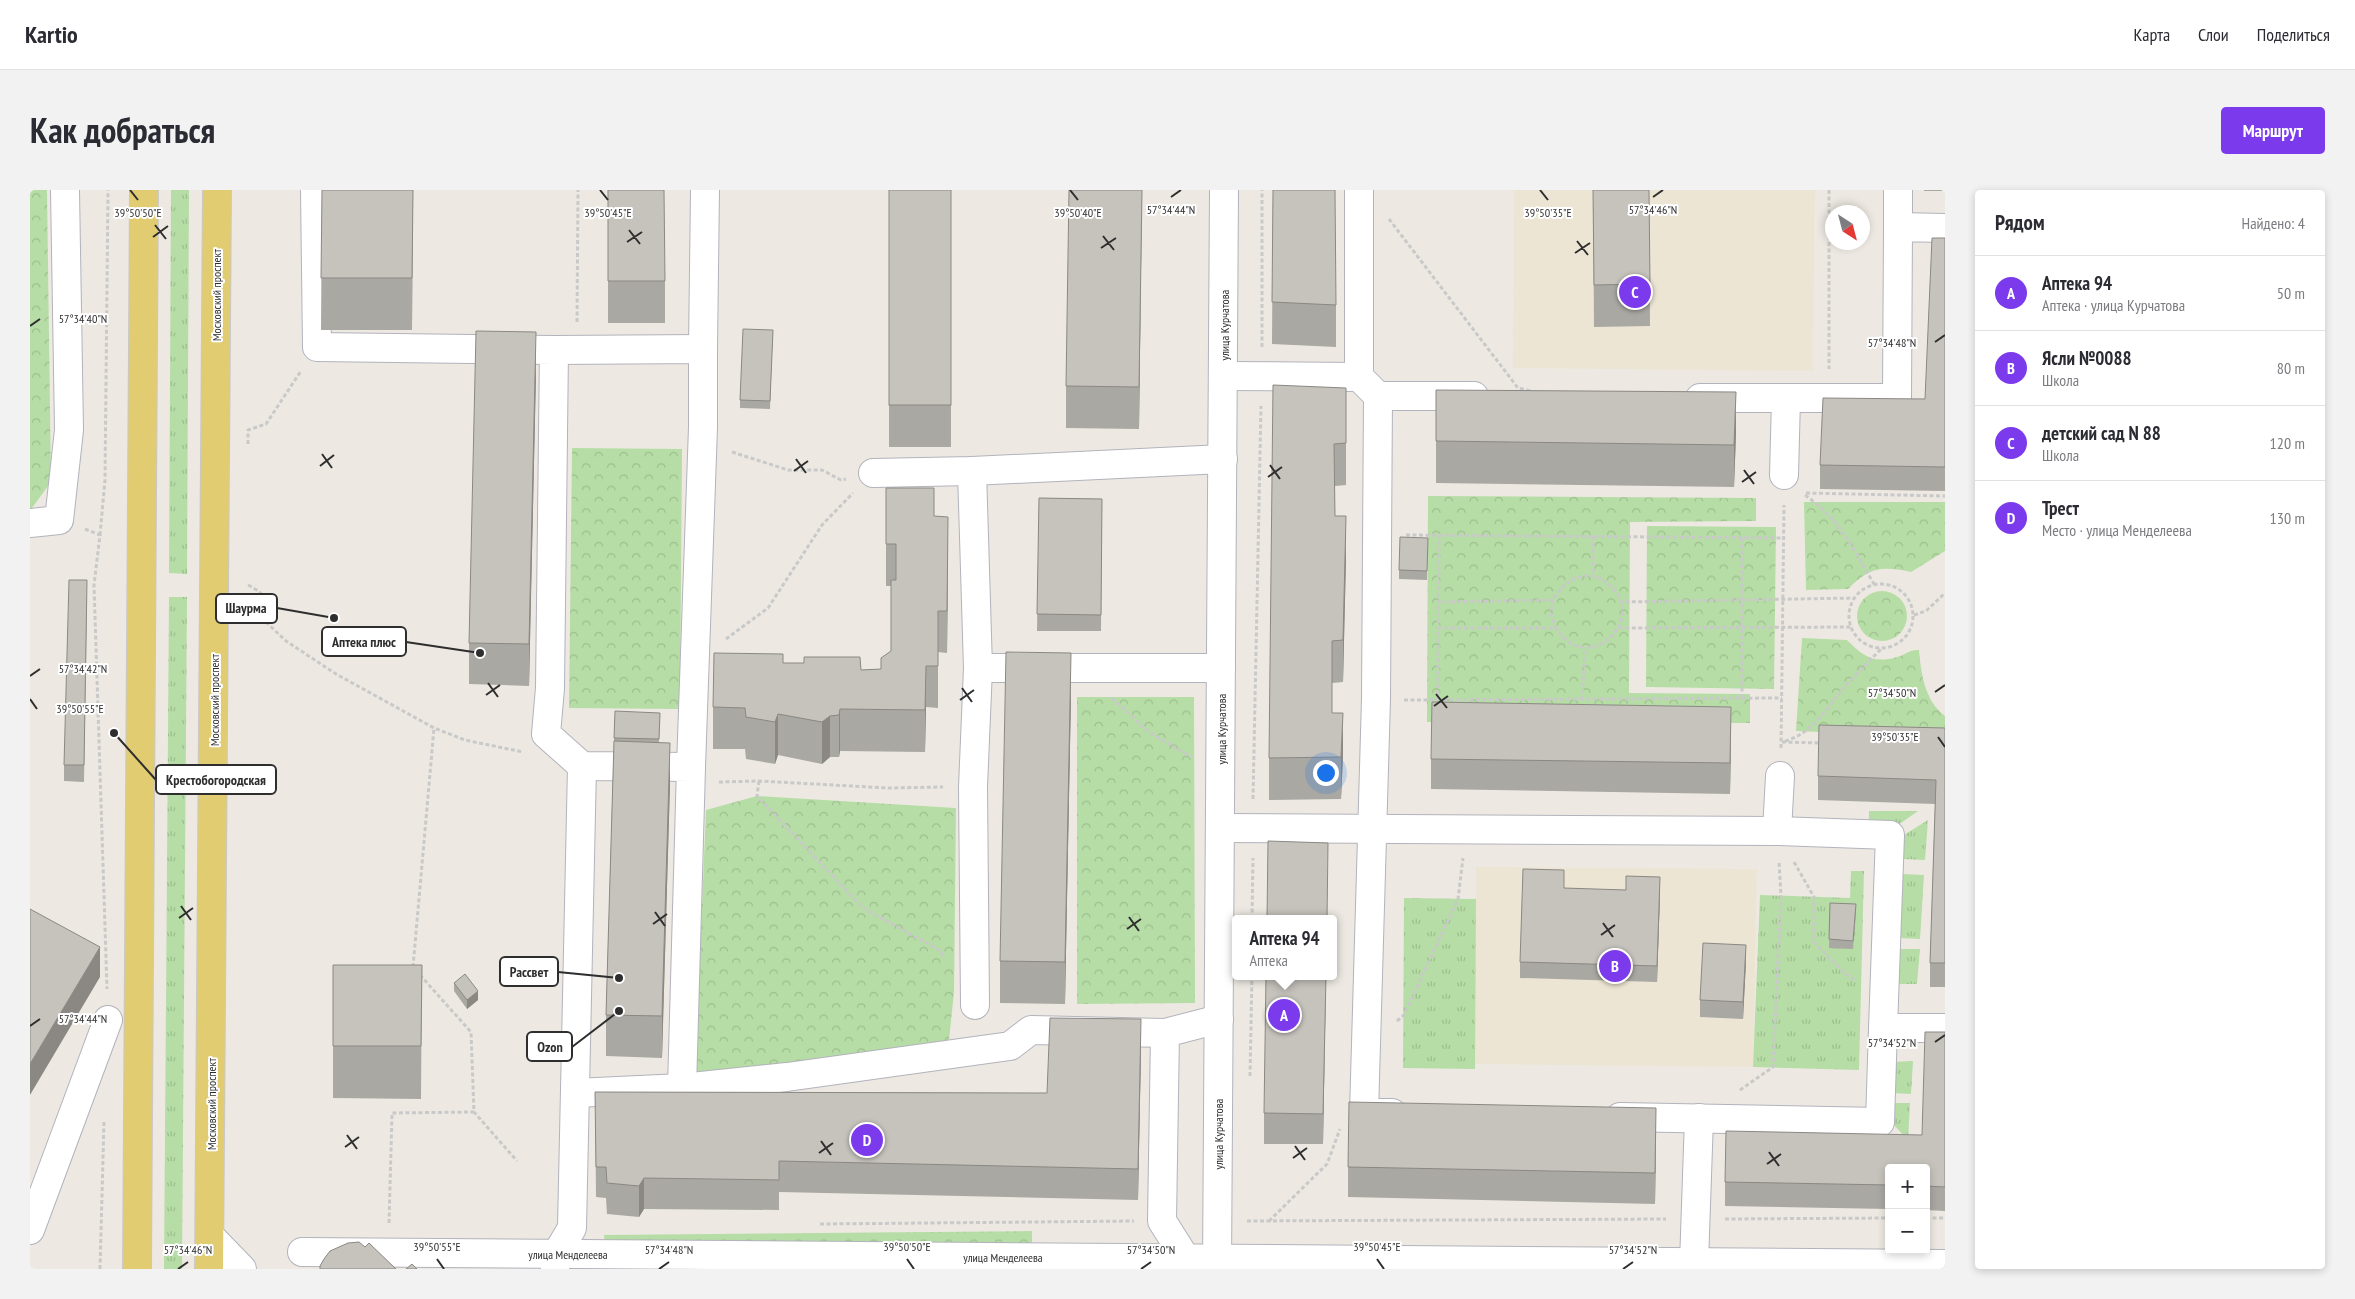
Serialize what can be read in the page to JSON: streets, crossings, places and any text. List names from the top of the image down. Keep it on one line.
{"streets":{"main road":["Московский проспект"],"street":["улица Курчатова","улица Менделеева"]},"crossings":[["улица Курчатова","улица Менделеева"]],"places":["Шаурма","Аптека плюс","Крестобогородская","Рассвет","Ozon"],"north":"bottom right","page":{"header":"Kartio","nav":["Карта","Слои","Поделиться"],"title":"Как добраться","buttons":"Маршрут","heading":["Рядом","Найдено: 4"],"list":[{"mark":"A","name":"Аптека 94","note":"Аптека · улица Курчатова","value":"50 m"},{"mark":"B","name":"Ясли №0088","note":"Школа","value":"80 m"},{"mark":"C","name":"детский сад N 88","note":"Школа","value":"120 m"},{"mark":"D","name":"Трест","note":"Место · улица Менделеева","value":"130 m"}],"pins":["C","B","A","D"],"popup":["Аптека 94","Аптека"],"map_buttons":["+","−"]},"coordinates":["57°34'44\"N","57°34'46\"N","39°50'50\"E","39°50'45\"E","39°50'40\"E","39°50'35\"E","57°34'40\"N","57°34'48\"N","57°34'42\"N","57°34'50\"N","39°50'55\"E","57°34'52\"N"]}
